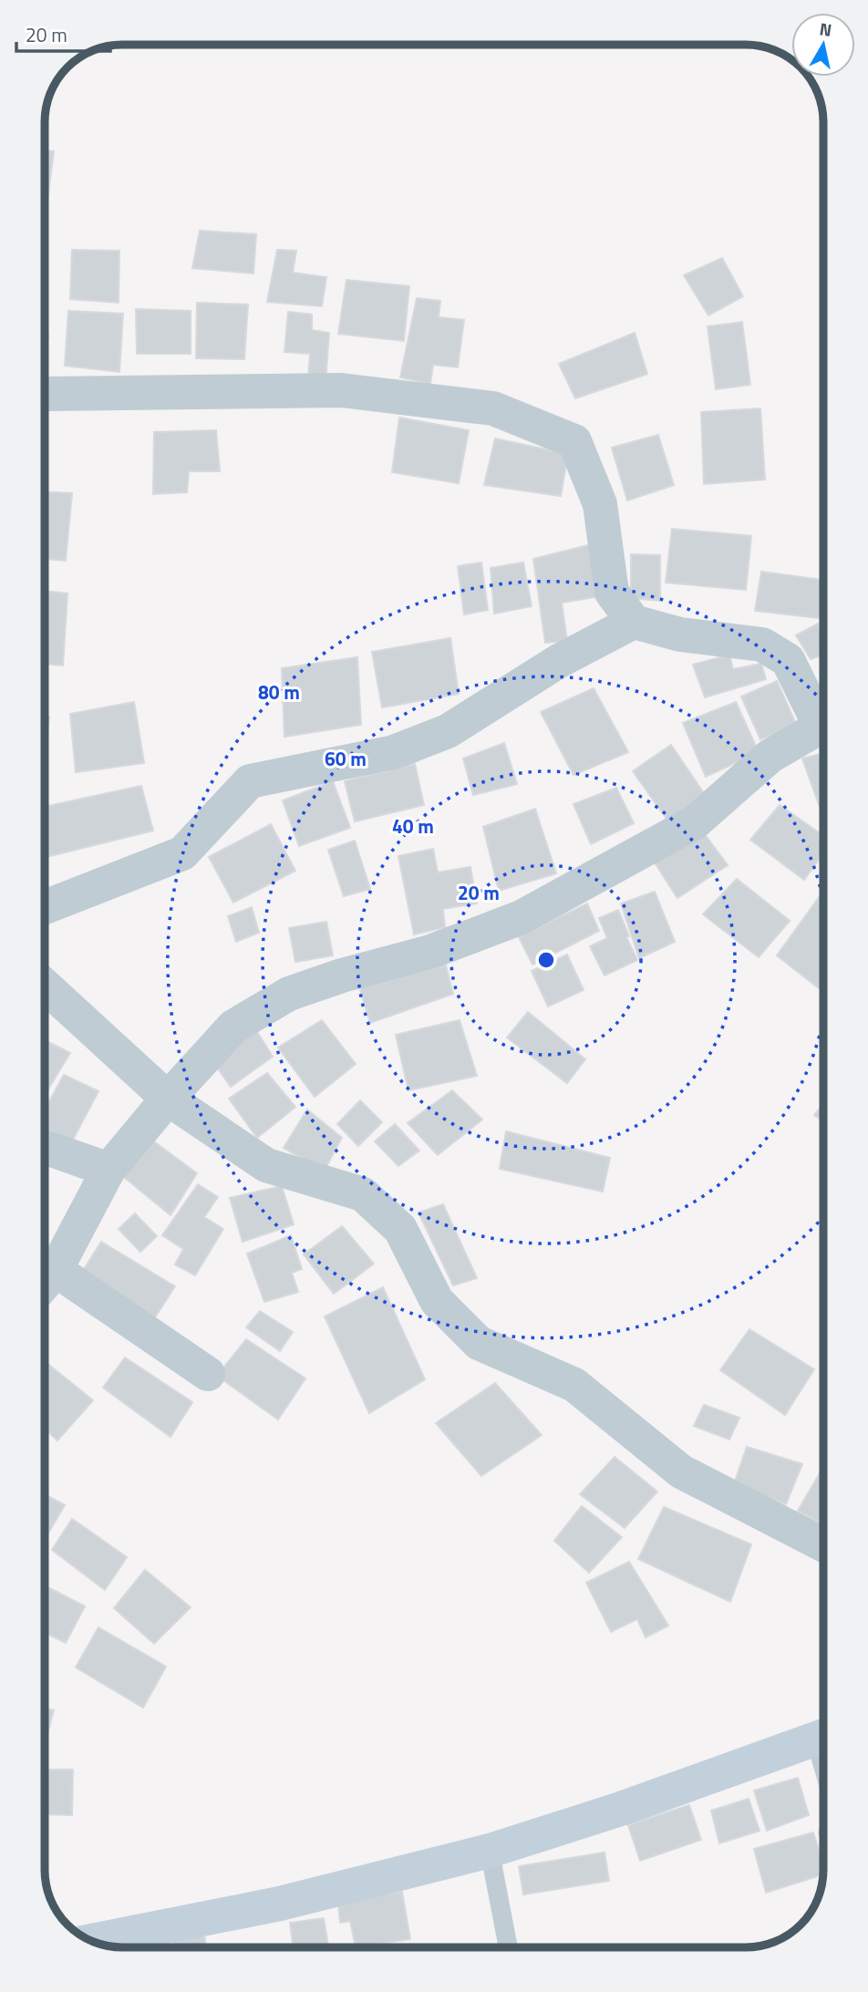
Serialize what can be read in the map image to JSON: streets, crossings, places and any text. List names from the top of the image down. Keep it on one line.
{"scale_bar":"20 m","north":"top","rings":["80 m","60 m","40 m","20 m"]}
